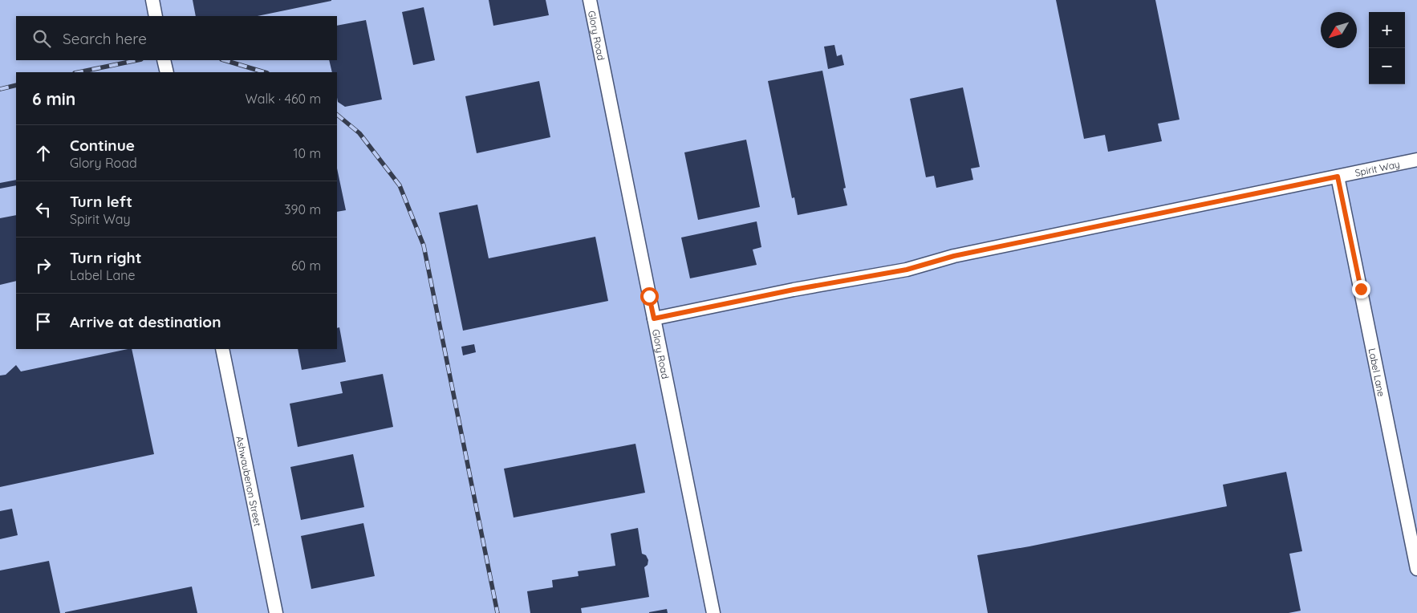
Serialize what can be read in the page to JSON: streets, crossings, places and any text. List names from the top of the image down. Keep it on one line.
{"streets":{"street":["Glory Road","Spirit Way","Label Lane","Ashwaubenon Street"]},"crossings":[["Glory Road","Spirit Way"],["Spirit Way","Label Lane"]],"north":"bottom left","page":{"map_buttons":["+","−"],"search":"Search here","heading":["6 min","Walk · 460 m"],"list":[["Continue","Glory Road","10 m"],["Turn left","Spirit Way","390 m"],["Turn right","Label Lane","60 m"],"Arrive at destination"]}}
